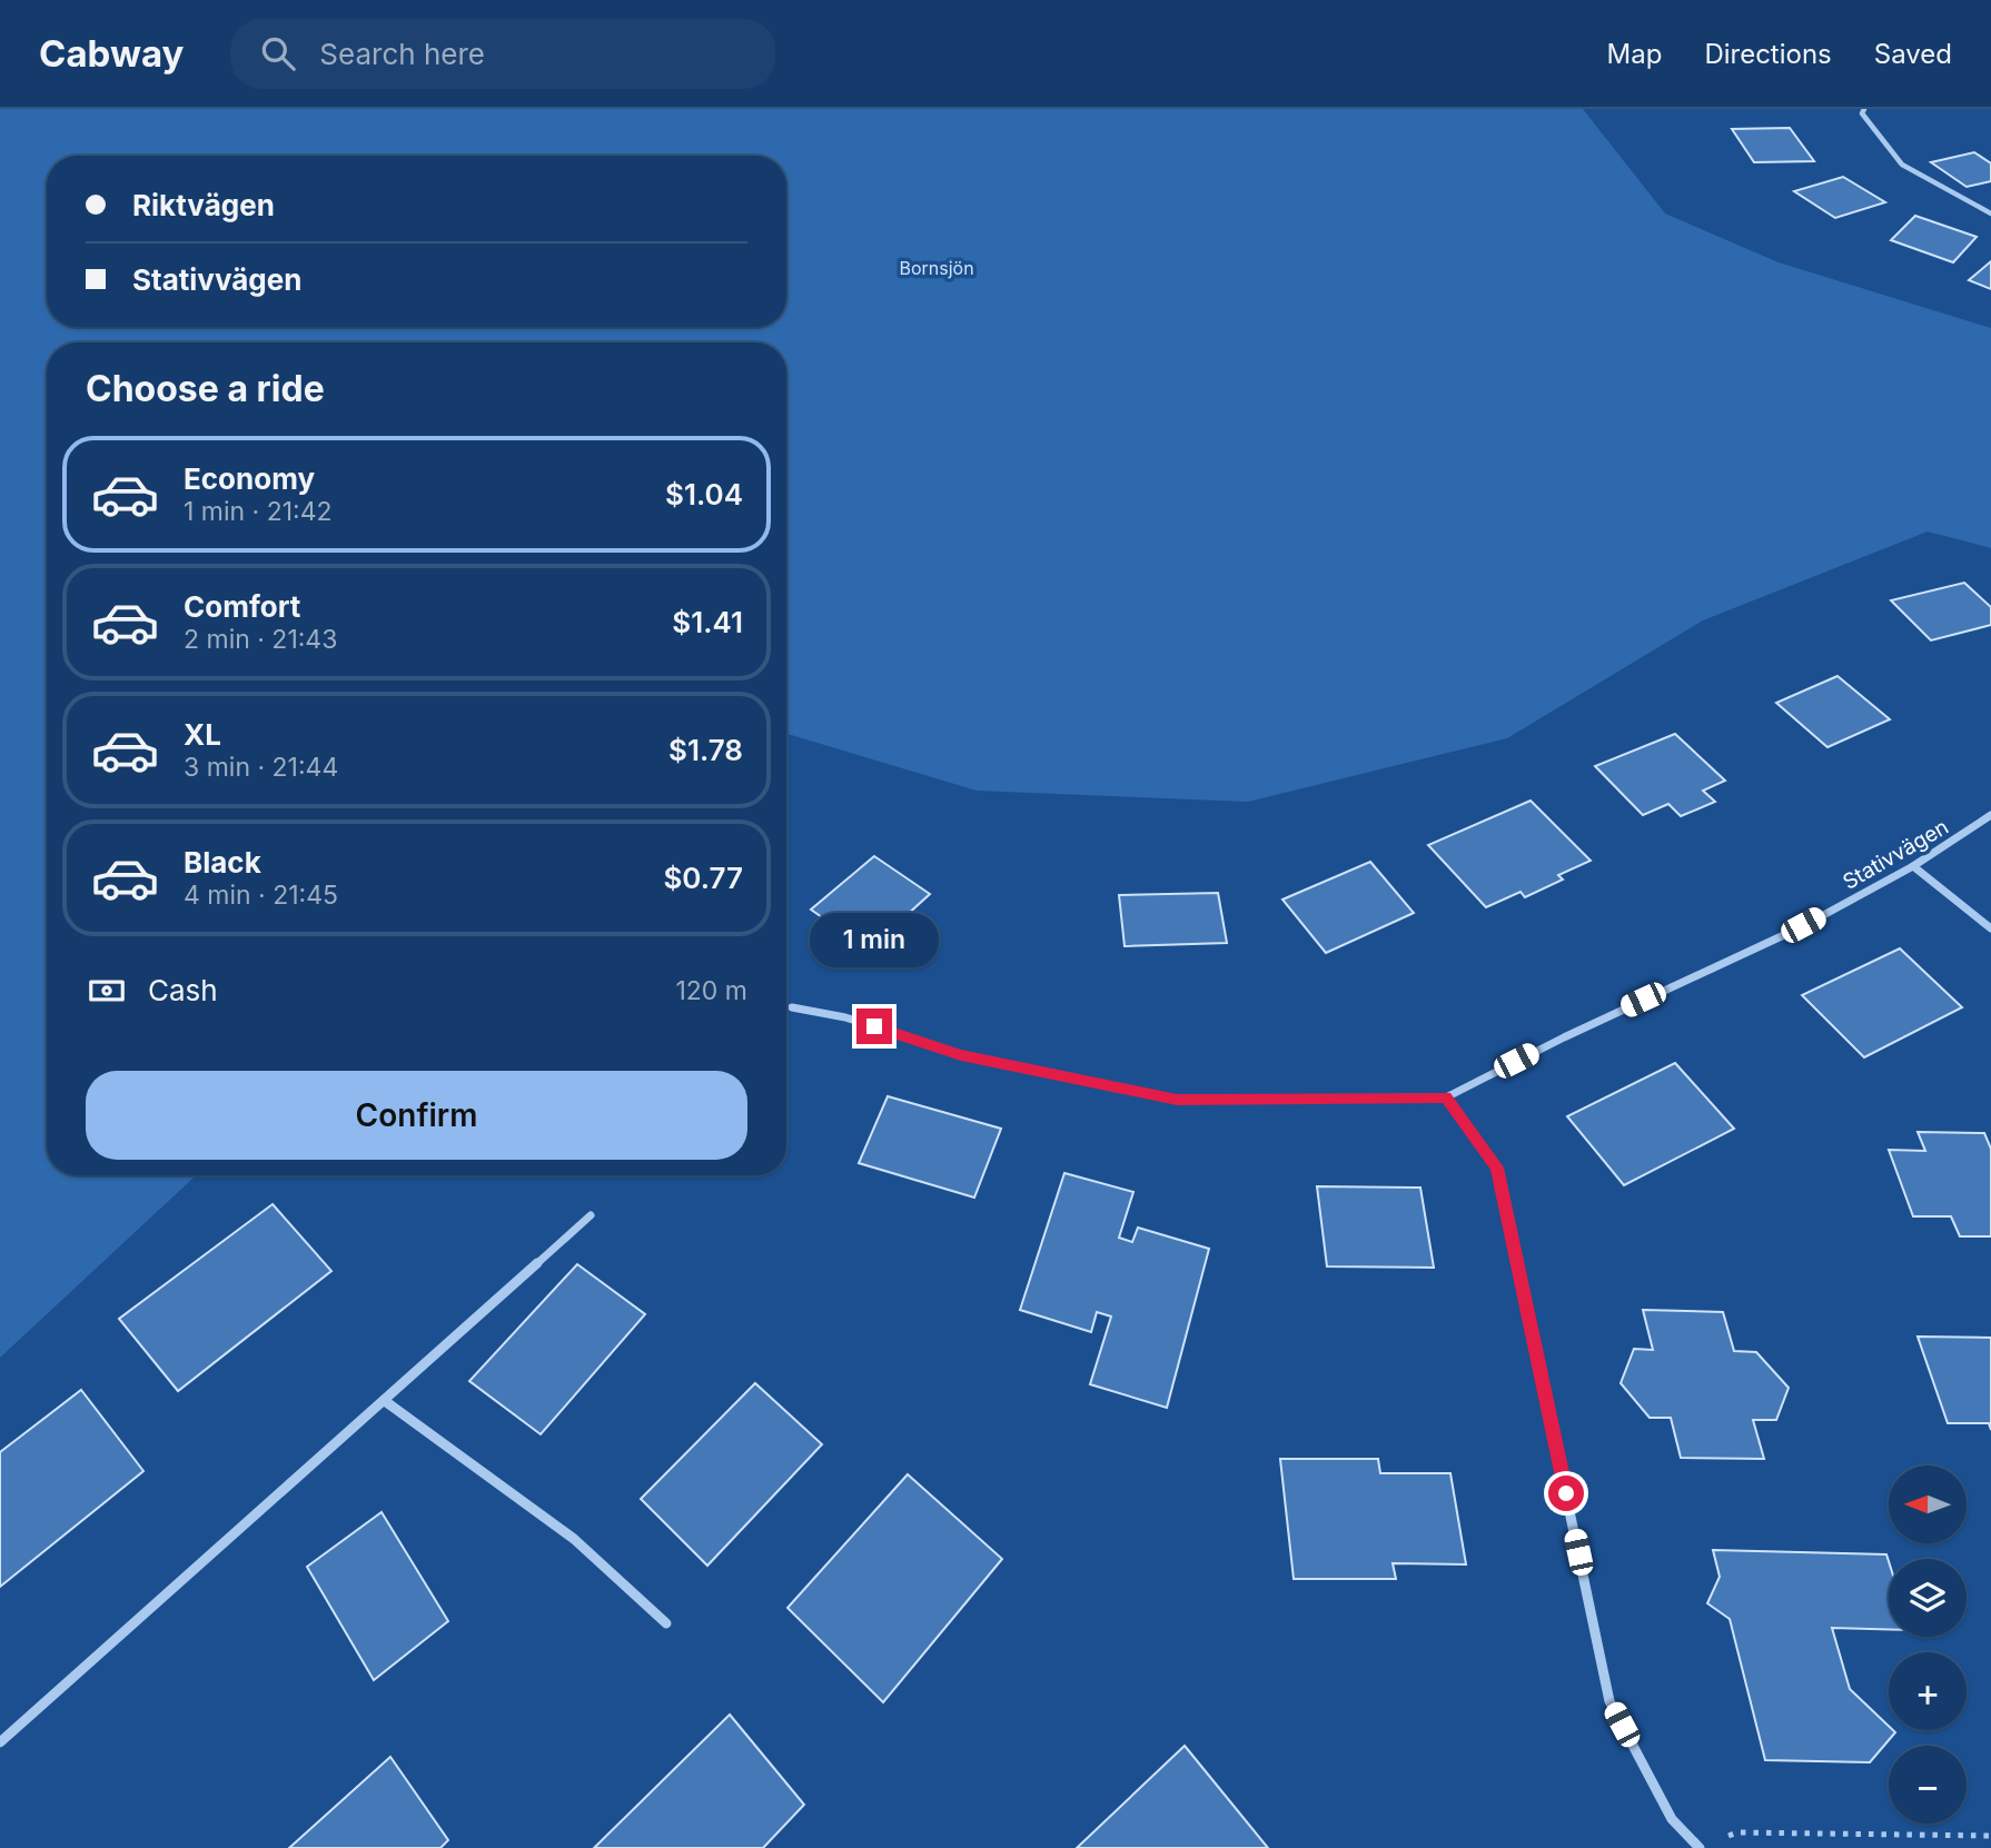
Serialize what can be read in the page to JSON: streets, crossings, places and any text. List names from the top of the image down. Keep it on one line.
{"streets":{"street":["Stativvägen"]},"parks":["Bornsjön"],"north":"left","page":{"header":"Cabway","search":"Search here","nav":["Map","Directions","Saved"],"banner":["Riktvägen","Stativvägen"],"heading":"Choose a ride","list":[{"name":"Economy","note":"1 min · 21:42","value":"$1.04"},{"name":"Comfort","note":"2 min · 21:43","value":"$1.41"},{"name":"XL","note":"3 min · 21:44","value":"$1.78"},{"name":"Black","note":"4 min · 21:45","value":"$0.77"}],"bubble":"1 min","pay":["Cash","120 m"],"buttons":"Confirm","map_buttons":["+","−"]}}
